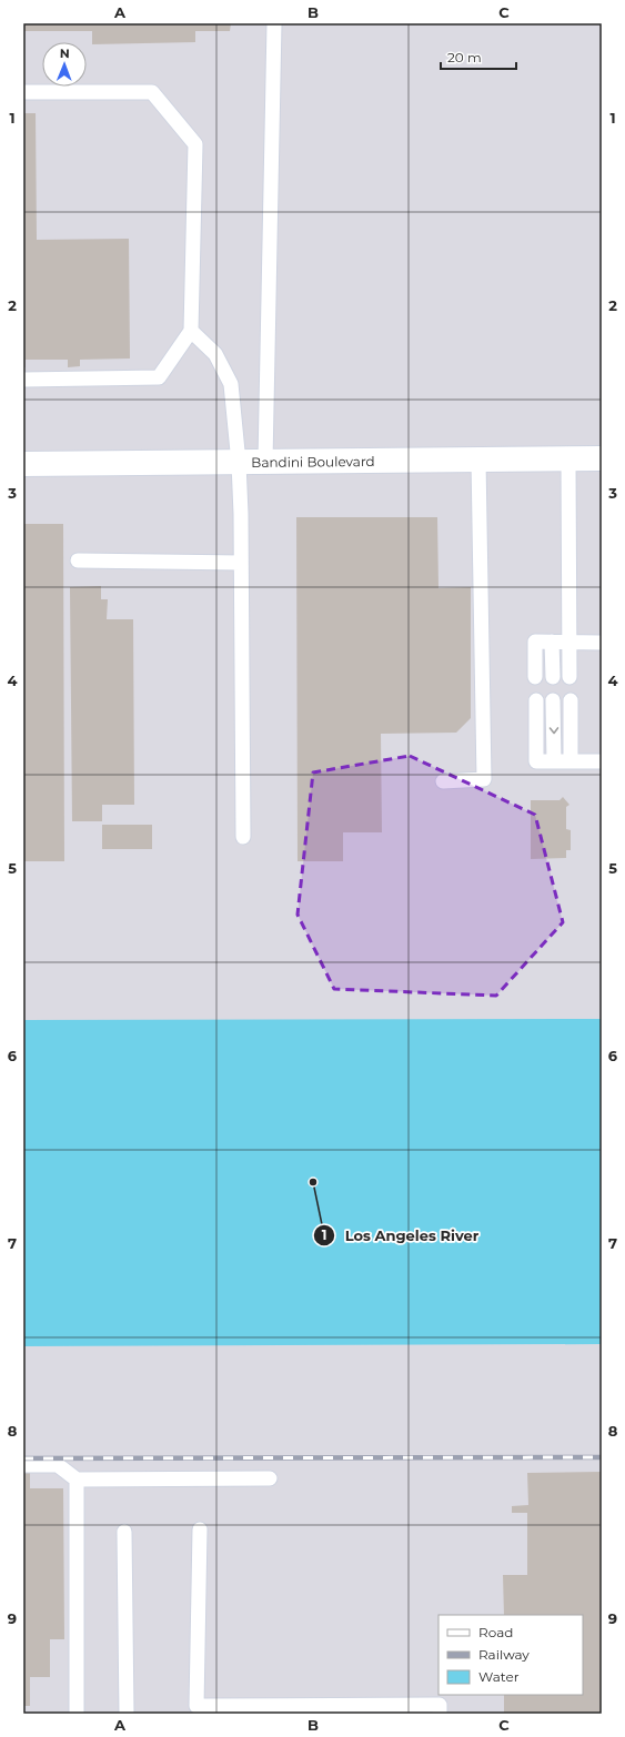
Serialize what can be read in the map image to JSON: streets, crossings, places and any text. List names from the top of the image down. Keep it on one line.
{"streets":{"main road":["Bandini Boulevard"]},"places":["Los Angeles River"],"legend":["Road","Railway","Water"],"scale_bar":"20 m","north":"top","grid":{"columns":["A","B","C"],"rows":["1","2","3","4","5","6","7","8","9"]}}
